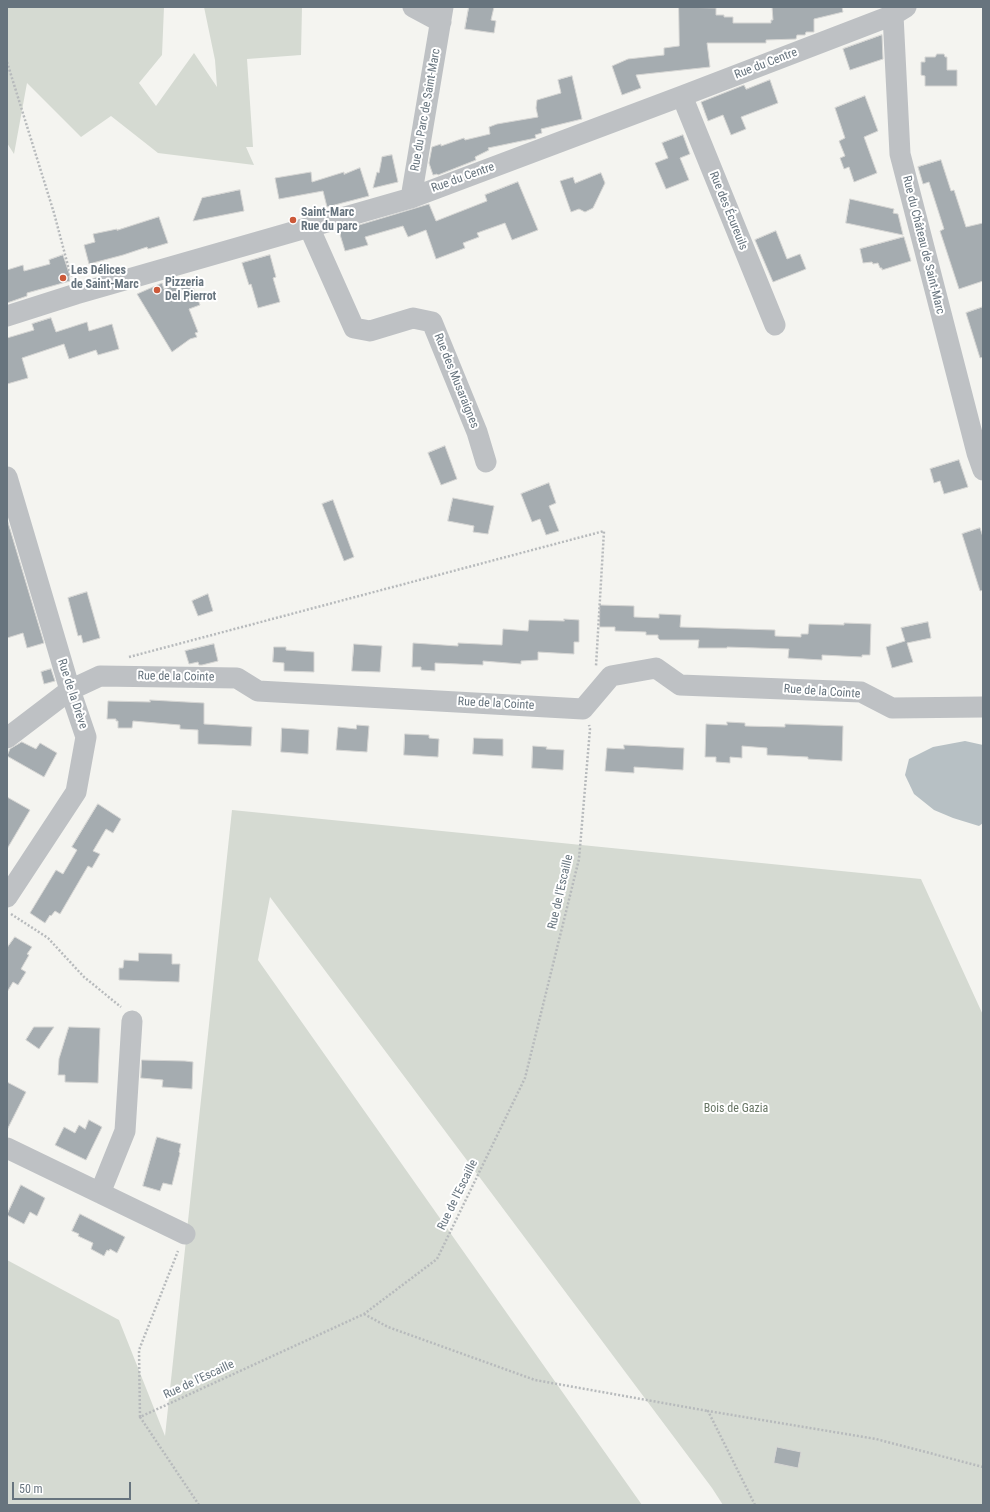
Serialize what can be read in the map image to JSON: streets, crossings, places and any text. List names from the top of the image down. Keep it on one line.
{"streets":{"street":["Rue du Centre","Rue du Parc de Saint-Marc","Rue des Écureuils","Rue du Château de Saint-Marc","Rue des Musaraignes","Rue de la Cointe","Rue de la Drève"],"path":["Rue de l'Escaille"]},"crossings":[["Rue du Centre","Rue du Parc de Saint-Marc"],["Rue du Centre","Rue des Écureuils"],["Rue du Centre","Rue du Château de Saint-Marc"],["Rue du Centre","Rue des Musaraignes"],["Rue de la Cointe","Rue de la Drève"],["Rue de la Cointe","Rue de l'Escaille"]],"parks":["Bois de Gazia"],"places":["Saint-Marc Rue du parc","Les Délices de Saint-Marc","Pizzeria Del Pierrot"],"scale_bar":"50 m"}
